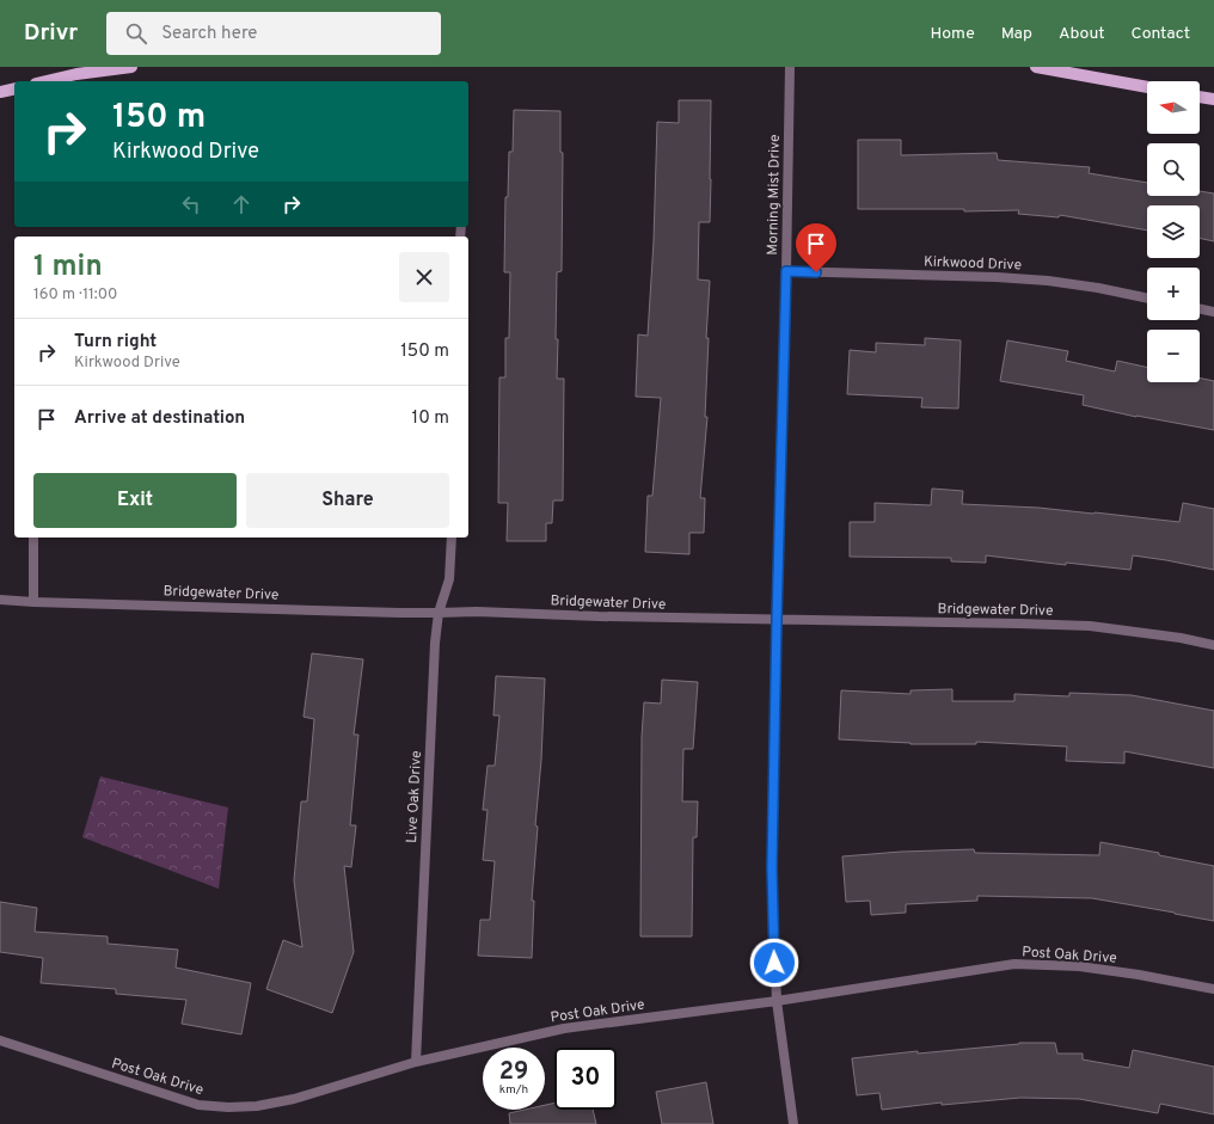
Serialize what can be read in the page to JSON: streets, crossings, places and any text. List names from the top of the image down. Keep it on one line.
{"streets":{"street":["Morning Mist Drive","Kirkwood Drive","Bridgewater Drive","Live Oak Drive","Post Oak Drive"]},"crossings":[["Morning Mist Drive","Kirkwood Drive"],["Morning Mist Drive","Bridgewater Drive"],["Morning Mist Drive","Post Oak Drive"],["Bridgewater Drive","Live Oak Drive"],["Live Oak Drive","Post Oak Drive"]],"north":"left","page":{"header":"Drivr","search":"Search here","nav":["Home","Map","About","Contact"],"map_buttons":["+","−"],"turn":["150 m","Kirkwood Drive"],"heading":["1 min","160 m · 11:00"],"list":[{"name":"Turn right","note":"Kirkwood Drive","value":"150 m"},{"name":"Arrive at destination","value":"10 m"}],"buttons":["Exit","Share"],"speed":"29 km/h","limit":"30"}}
